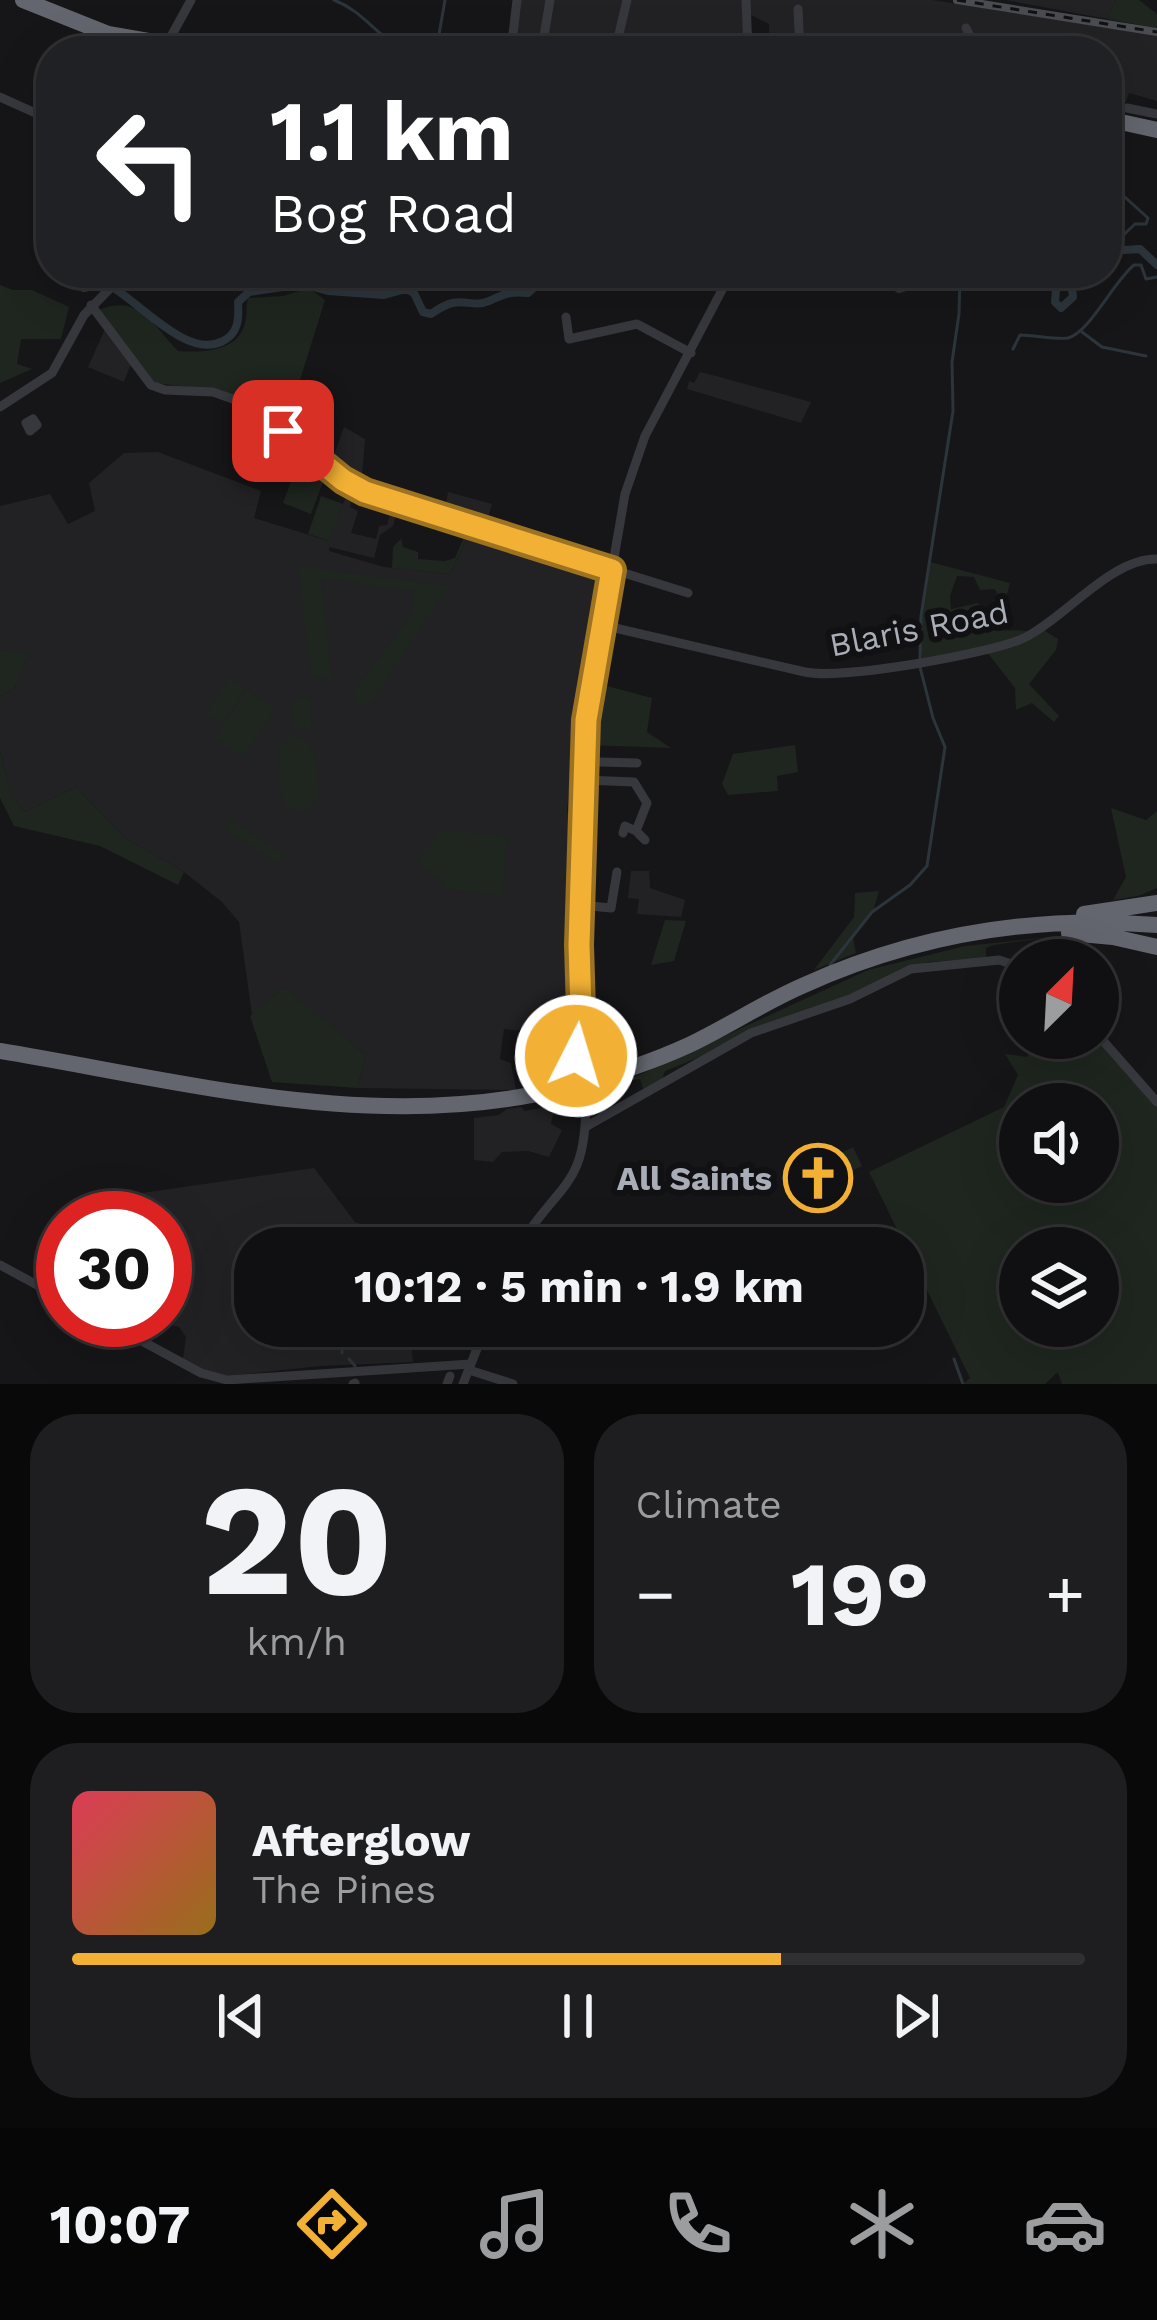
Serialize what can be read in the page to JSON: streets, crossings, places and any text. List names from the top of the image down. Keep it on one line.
{"streets":{"street":["Blaris Road"]},"places":{"church":["All Saints"]},"north":"top right","page":{"turn":["1.1 km","Bog Road"],"limit":"30","trip":"10:12 · 5 min · 1.9 km","tile":[["20","km/h"],"Climate"],"heat":["−","19°","+"],"song":["Afterglow","The Pines"],"tabs":"10:07"}}
